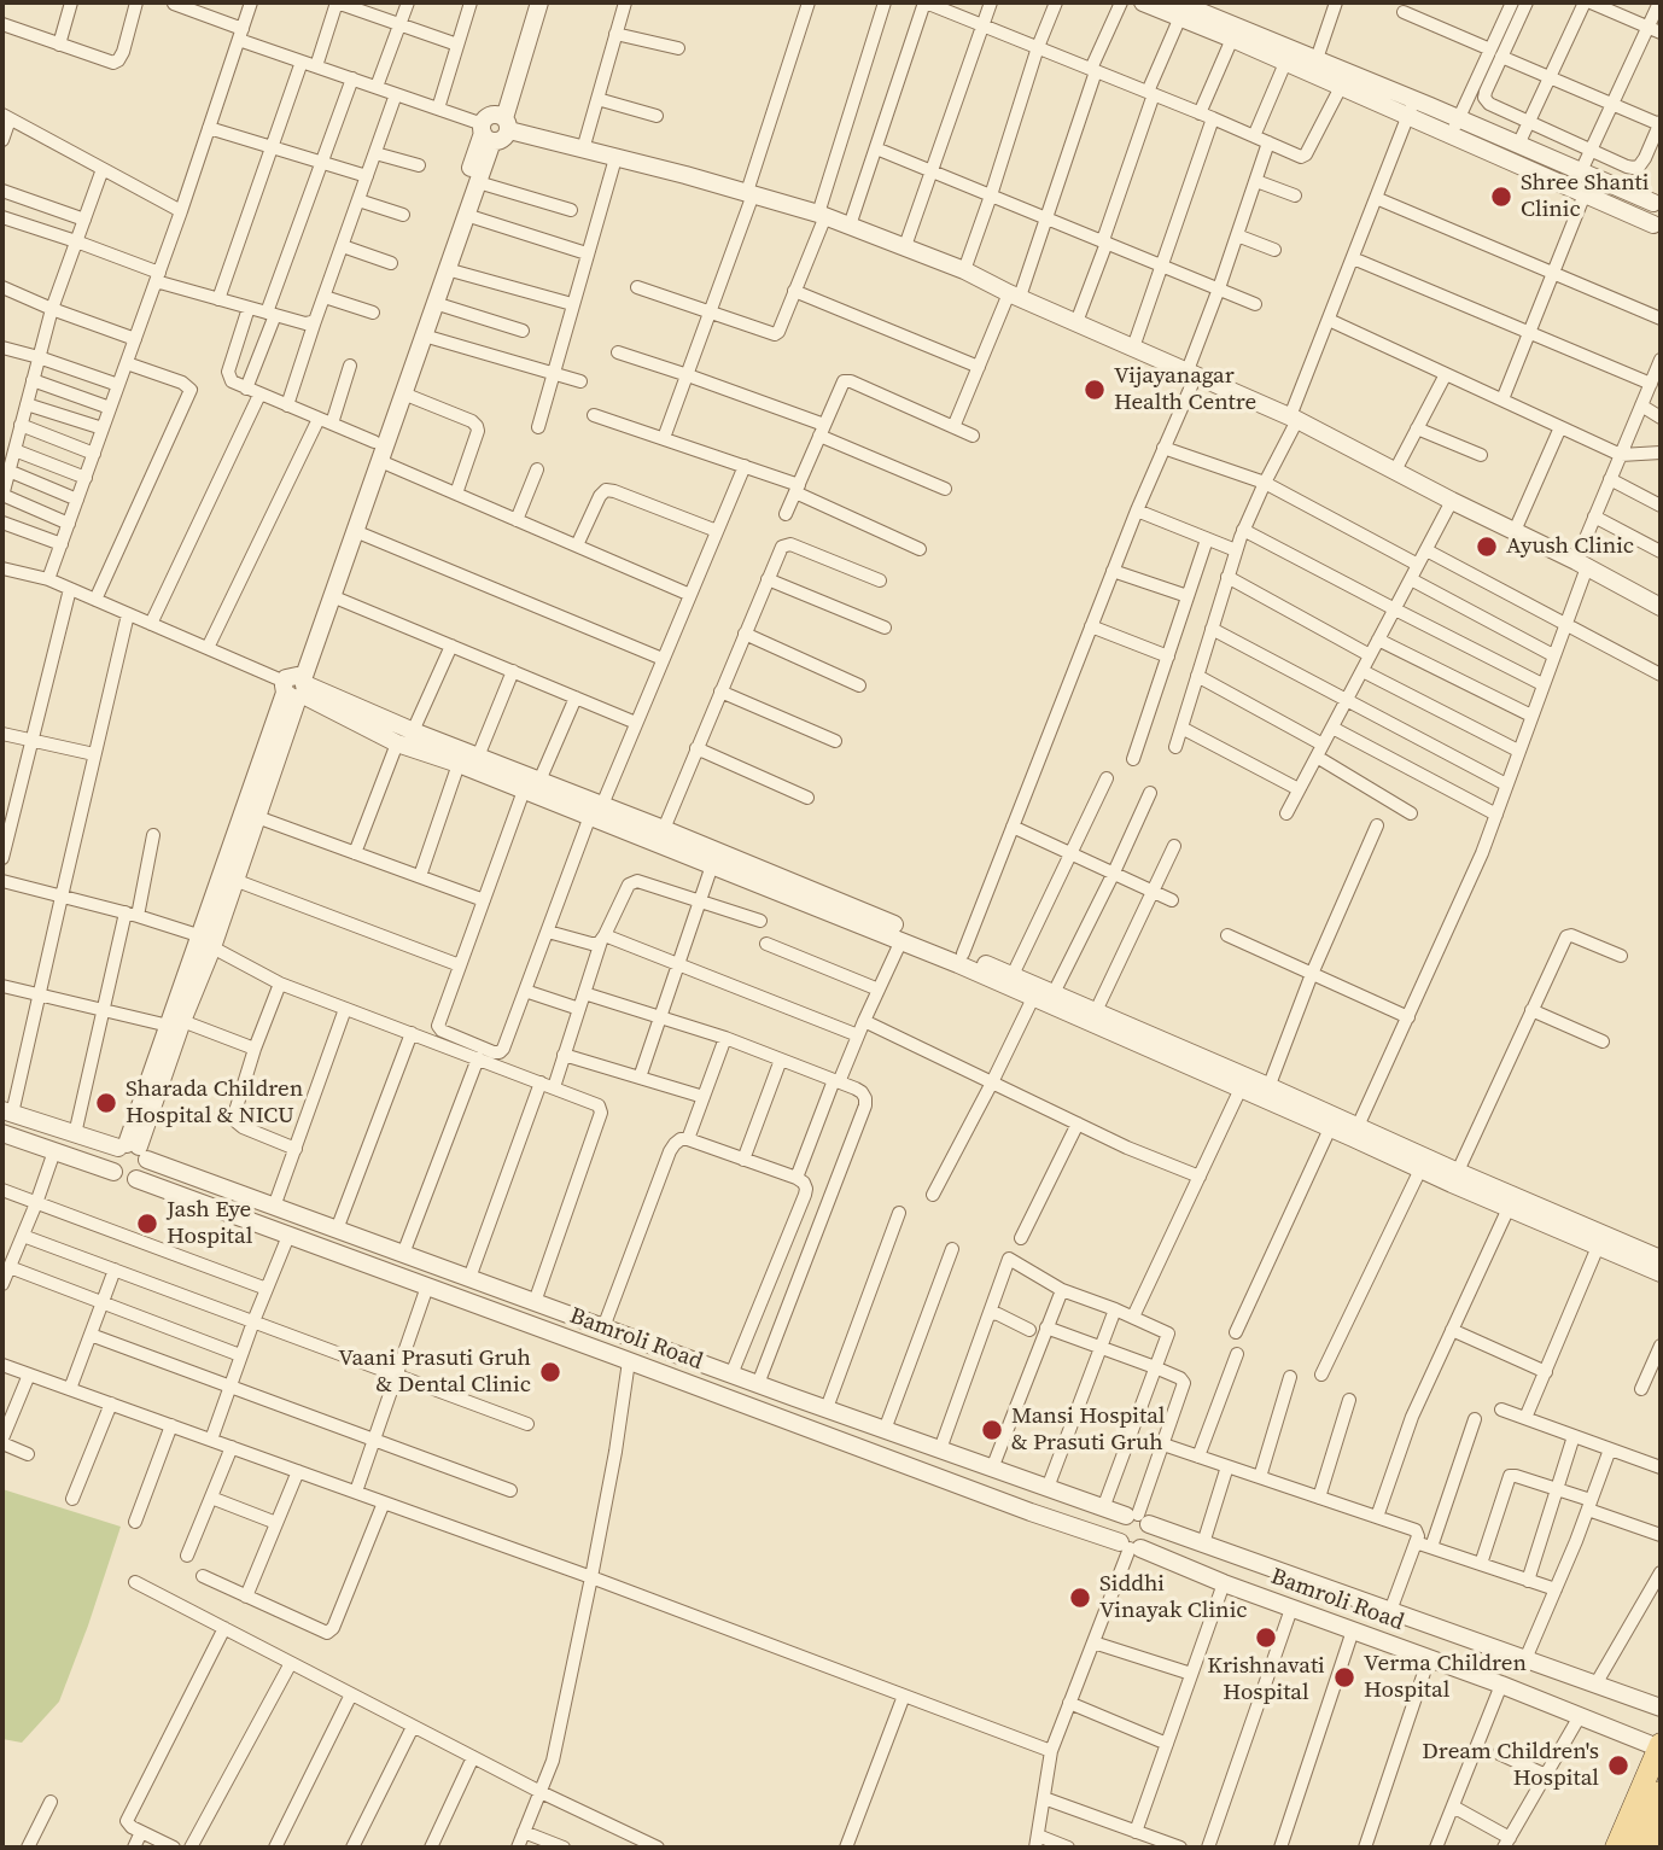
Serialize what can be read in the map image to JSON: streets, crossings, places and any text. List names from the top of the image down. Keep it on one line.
{"streets":{"street":["Bamroli Road"]},"places":["Shree Shanti Clinic","Vijayanagar Health Centre","Ayush Clinic","Sharada Children Hospital & NICU","Jash Eye Hospital","Vaani Prasuti Gruh & Dental Clinic","Mansi Hospital & Prasuti Gruh","Siddhi Vinayak Clinic","Krishnavati Hospital","Verma Children Hospital","Dream Children's Hospital"]}
